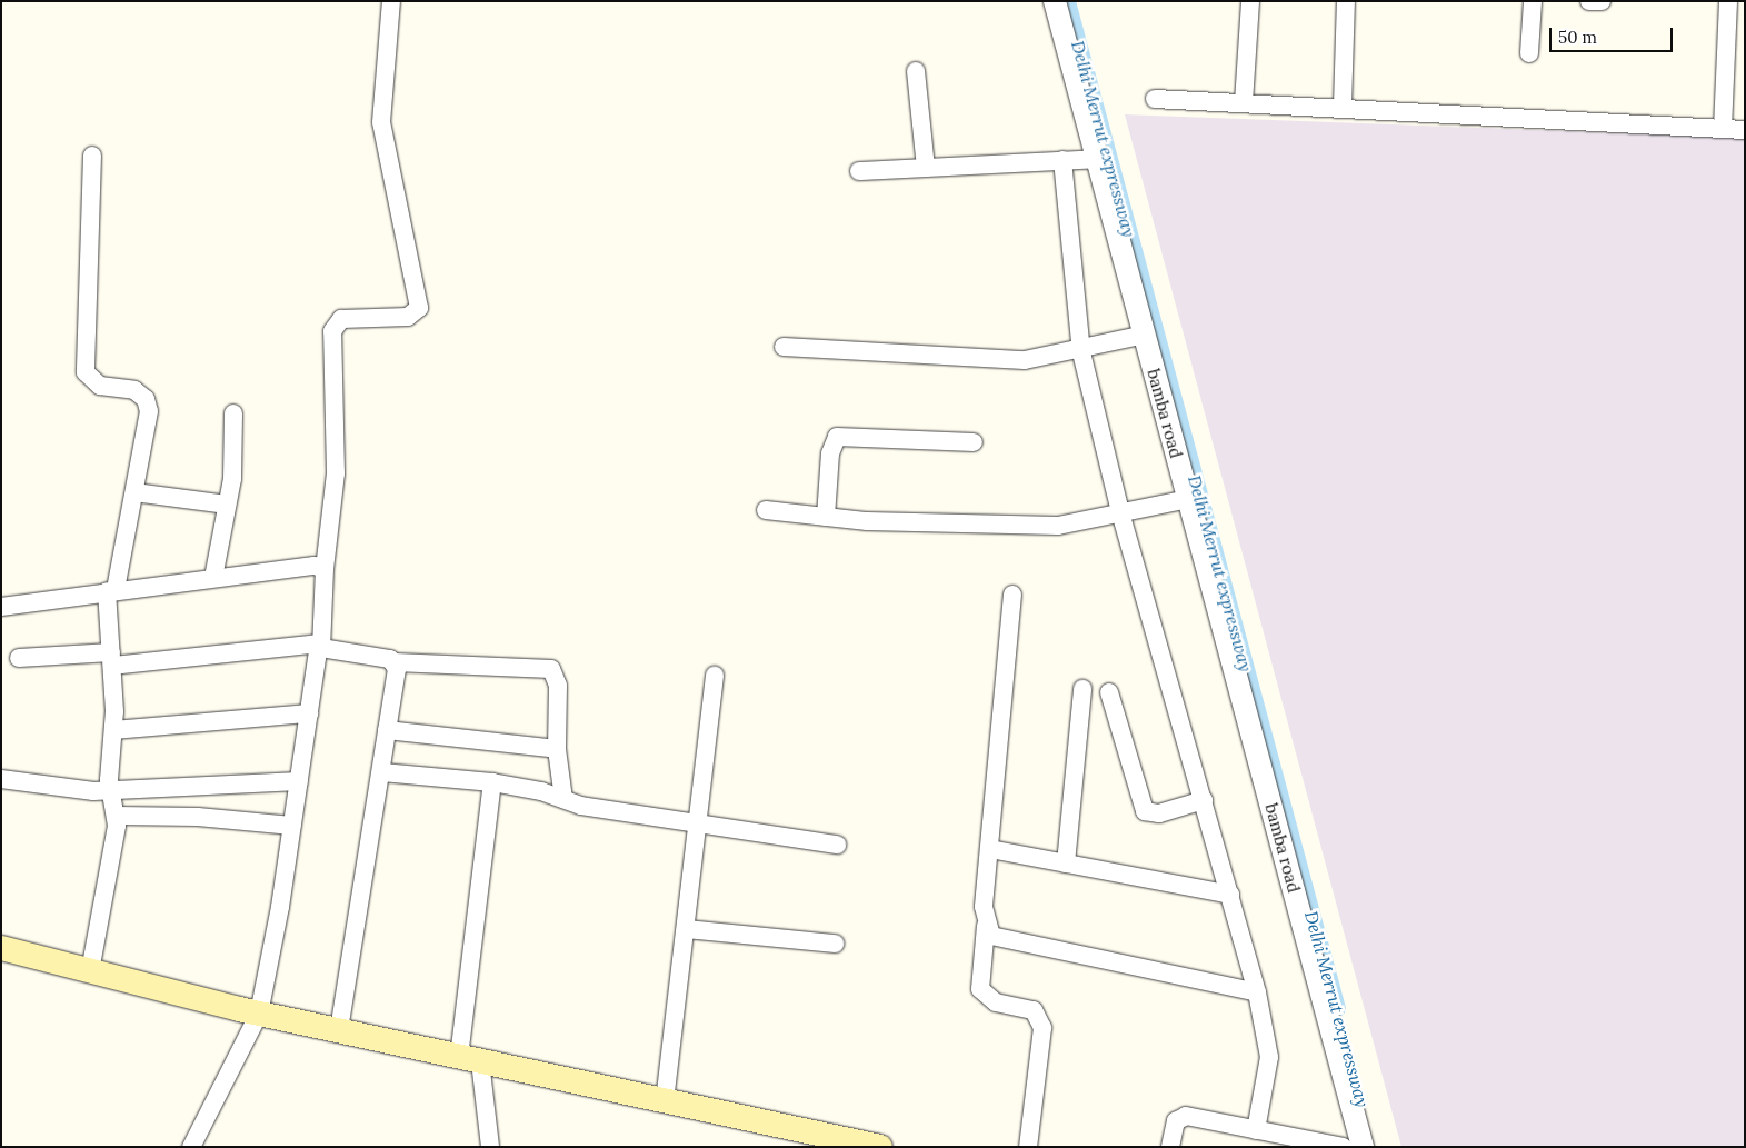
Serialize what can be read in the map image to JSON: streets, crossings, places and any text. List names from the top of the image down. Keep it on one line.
{"streets":{"street":["bamba road"]},"water":["Delhi Merrut expressway"],"scale_bar":"50 m"}
